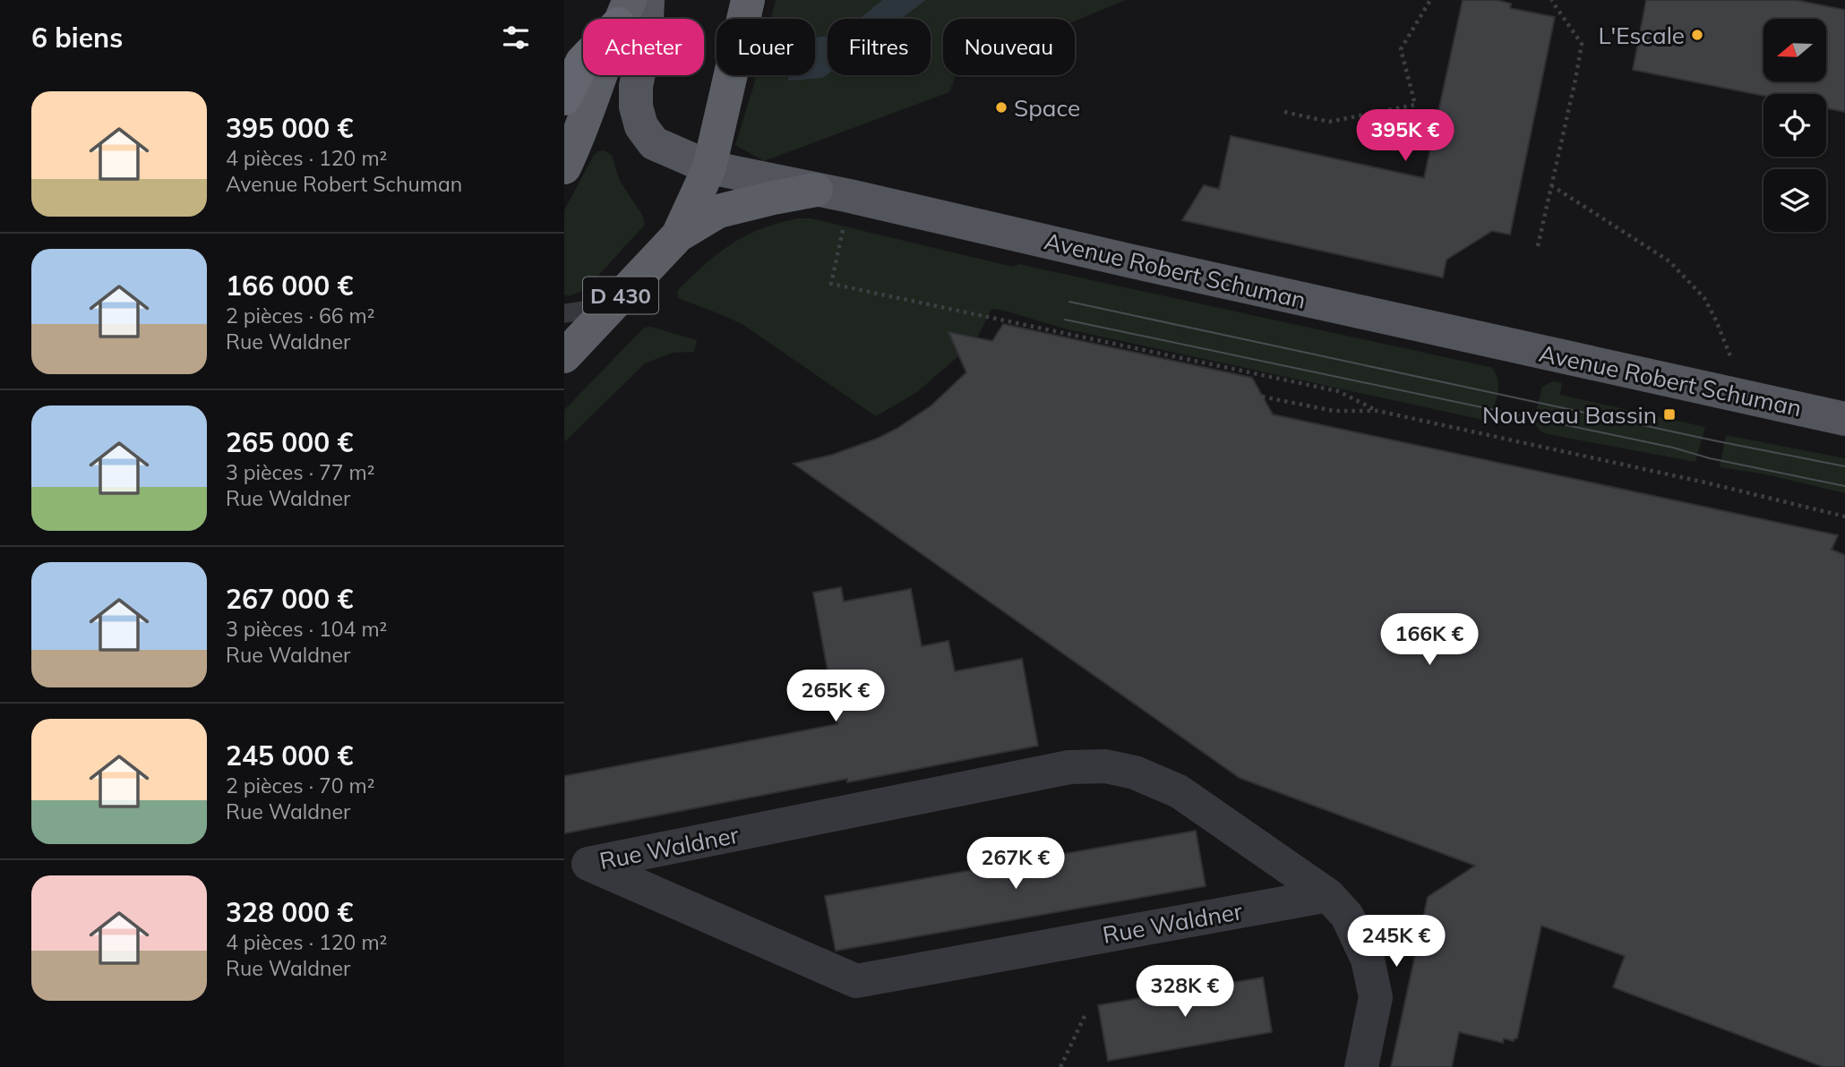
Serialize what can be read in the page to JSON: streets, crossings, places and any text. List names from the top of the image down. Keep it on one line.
{"streets":{"highway":["D 430"],"main road":["Avenue Robert Schuman"],"street":["Rue Waldner"]},"crossings":[["Avenue Robert Schuman","D 430"]],"places":{"other":["L'Escale","Space"],"transit":["Nouveau Bassin"]},"north":"left","page":{"heading":"6 biens","chip":["Acheter","Louer","Filtres","Nouveau"],"list":[{"name":"395 000 €","note":"4 pièces · 120 m² · Avenue Robert Schuman"},{"name":"166 000 €","note":"2 pièces · 66 m² · Rue Waldner"},{"name":"265 000 €","note":"3 pièces · 77 m² · Rue Waldner"},{"name":"267 000 €","note":"3 pièces · 104 m² · Rue Waldner"},{"name":"245 000 €","note":"2 pièces · 70 m² · Rue Waldner"},{"name":"328 000 €","note":"4 pièces · 120 m² · Rue Waldner"}],"price":["395K €","166K €","265K €","267K €","245K €","328K €"]}}
